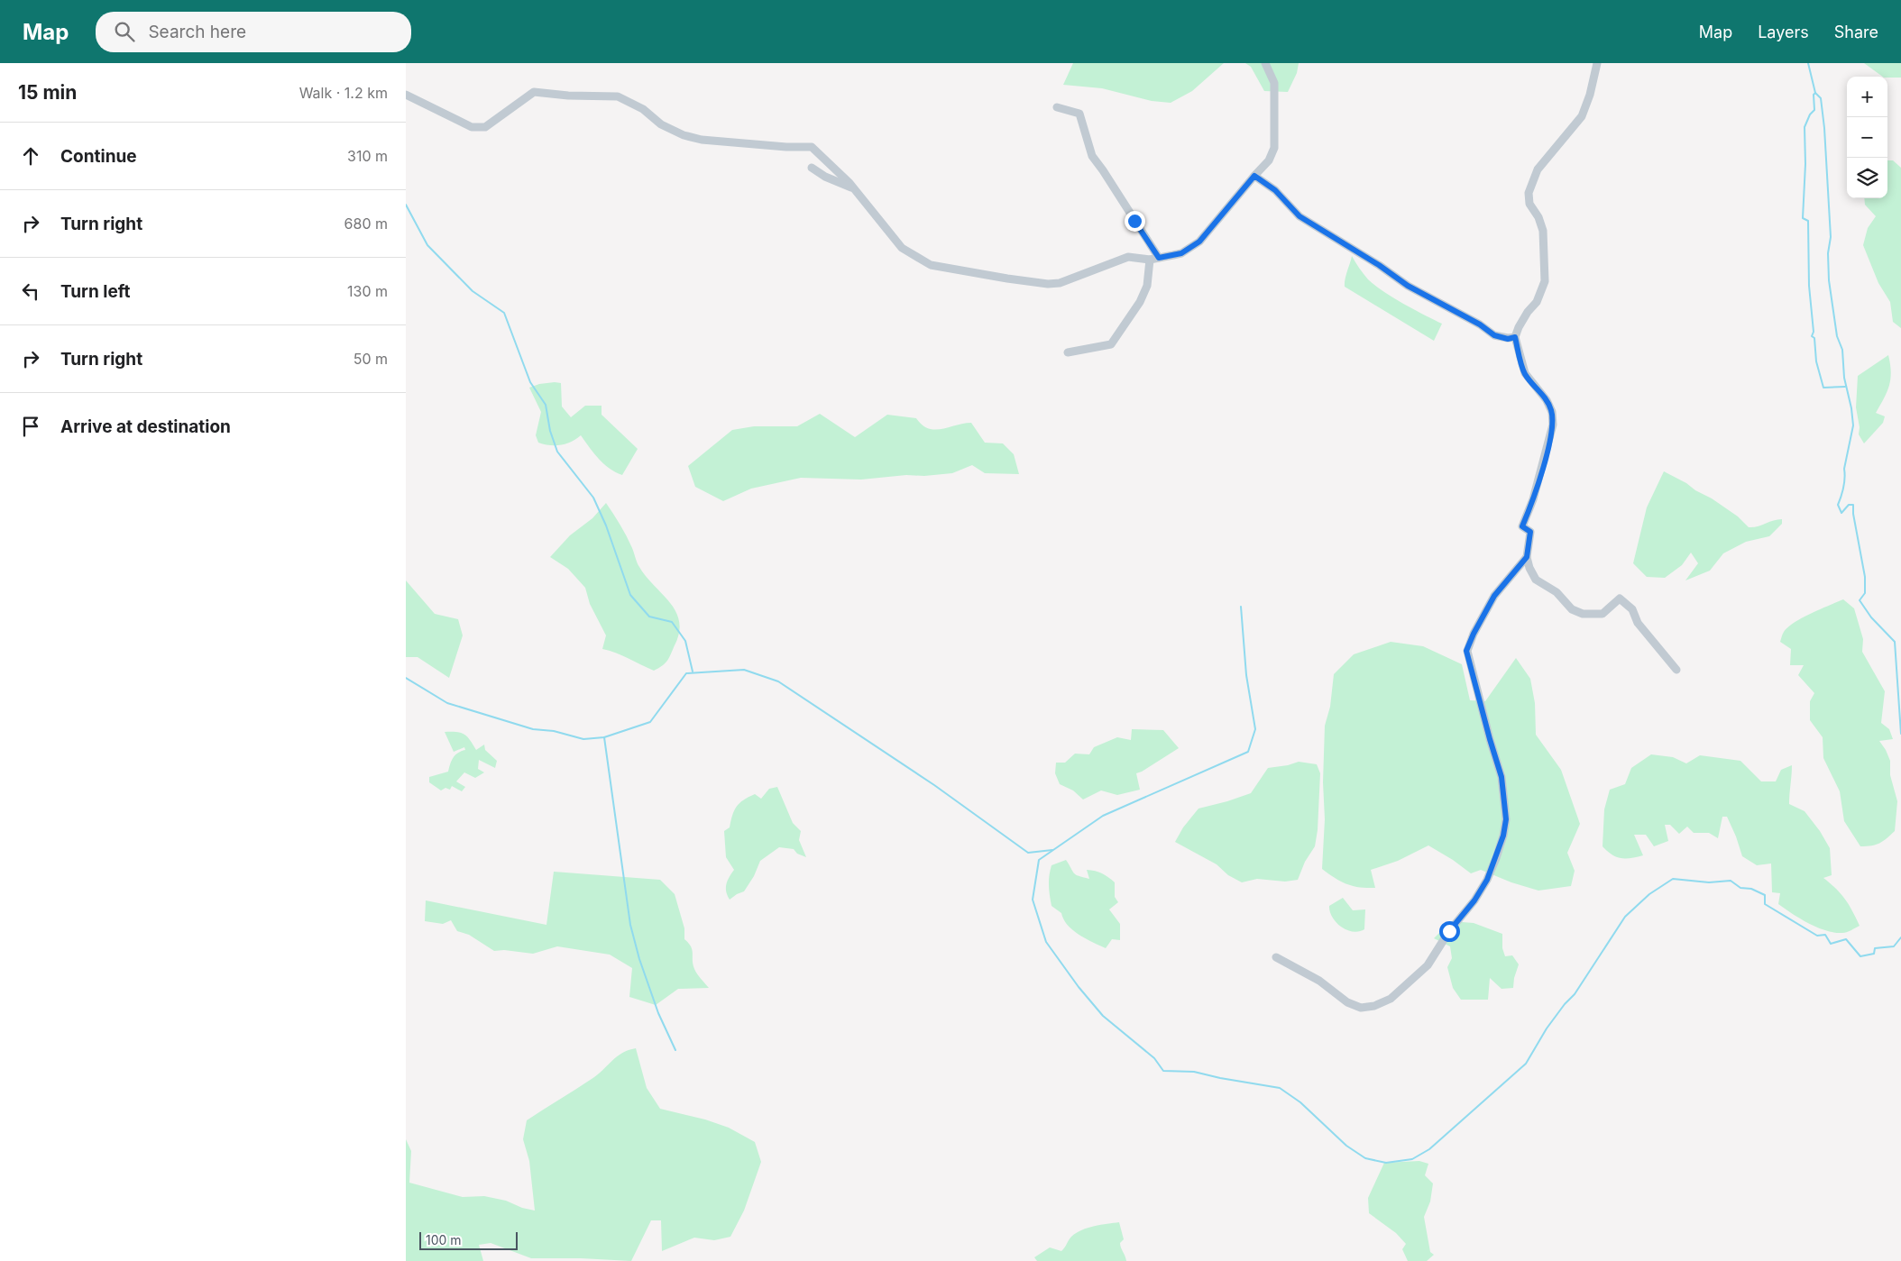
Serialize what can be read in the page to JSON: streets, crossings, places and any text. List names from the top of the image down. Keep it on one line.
{"scale_bar":"100 m","page":{"header":"Map","search":"Search here","nav":["Map","Layers","Share"],"heading":["15 min","Walk · 1.2 km"],"map_buttons":["+","−"],"list":[["Continue","310 m"],["Turn right","680 m"],["Turn left","130 m"],["Turn right","50 m"],"Arrive at destination"],"scale":"100 m"}}
